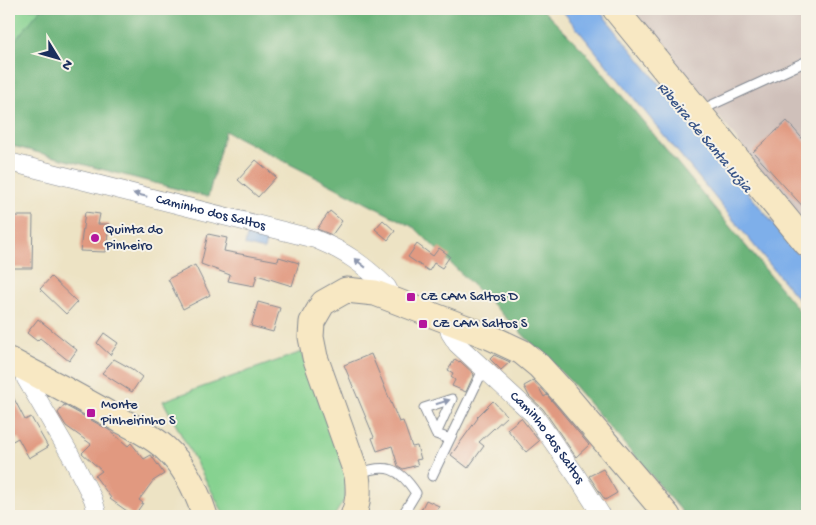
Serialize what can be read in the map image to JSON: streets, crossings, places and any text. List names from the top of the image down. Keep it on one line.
{"streets":{"street":["Caminho dos Saltos"]},"one_way":["Caminho dos Saltos"],"water":["Ribeira de Santa Luzia"],"places":{"other":["Quinta do Pinheiro"],"transit":["CZ CAM Saltos D","CZ CAM Saltos S","Monte Pinheirinho S"]},"north":"bottom right"}
